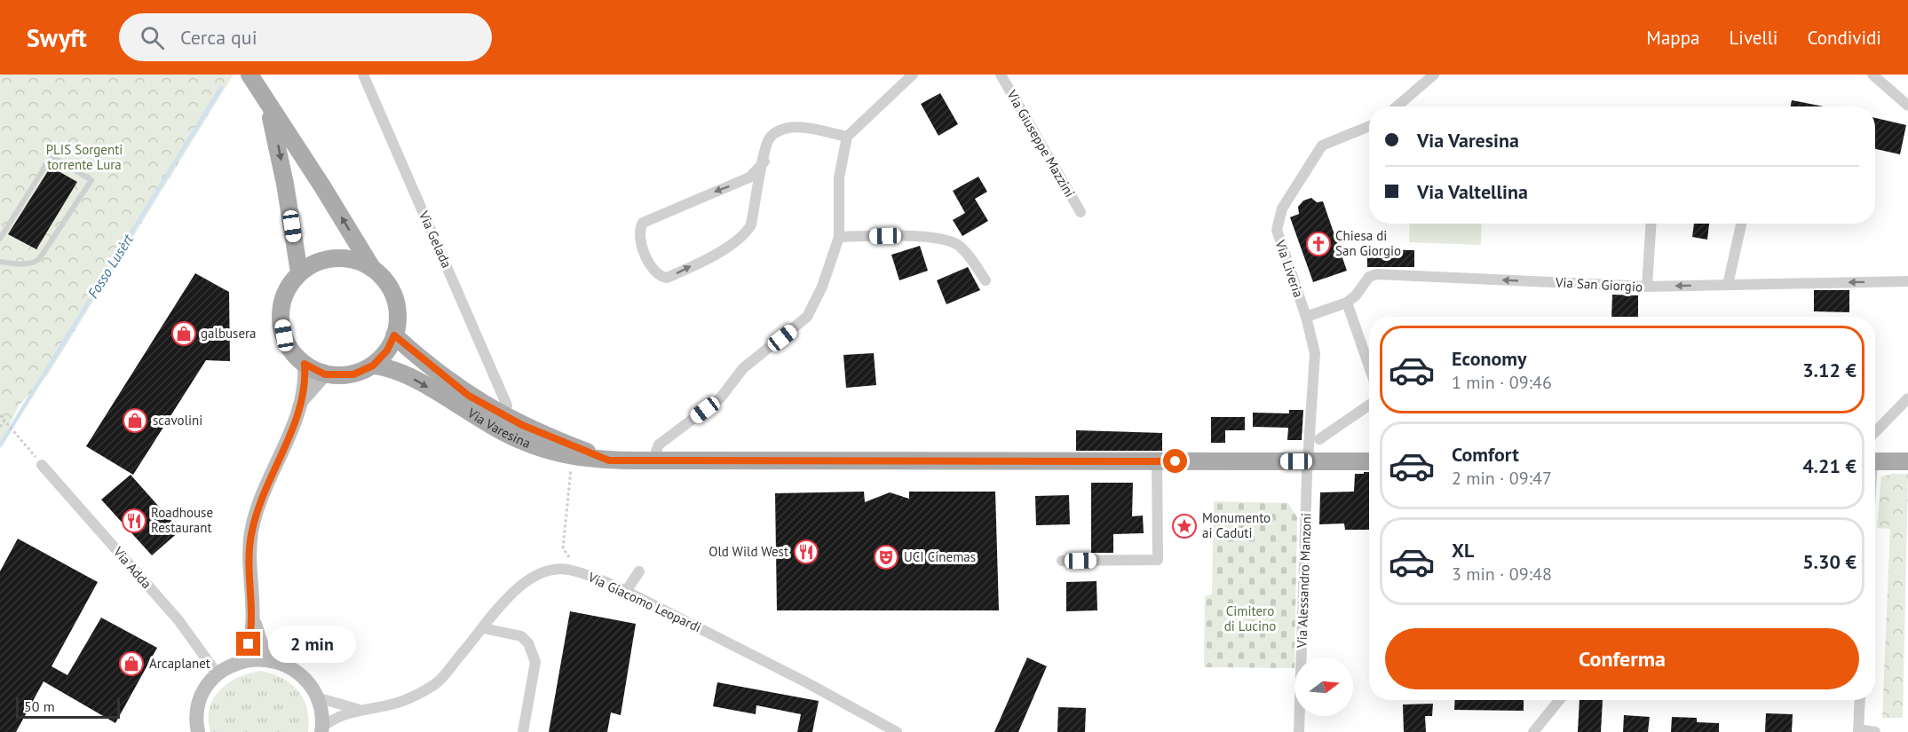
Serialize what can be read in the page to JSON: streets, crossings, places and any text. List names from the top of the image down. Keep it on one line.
{"streets":{"main road":["Via Varesina"],"street":["Via Giuseppe Mazzini","Via Gelada","Via Liveria","Via San Giorgio","Via Adda","Via Alessandro Manzoni","Via Giacomo Leopardi"]},"crossings":[["Via Liveria","Via San Giorgio"],["Via Liveria","Via Alessandro Manzoni"]],"one_way":["Via San Giorgio"],"water":["Fosso Lusèrt"],"parks":["PLIS Sorgenti torrente Lura","Cimitero di Lucino"],"places":{"church":["Chiesa di San Giorgio"],"shop":["galbusera","scavolini","Arcaplanet"],"restaurant":["Roadhouse Restaurant","Old Wild West"],"place":["Monumento ai Caduti"],"theatre":["UCI Cinemas"]},"scale_bar":"50 m","north":"right","page":{"header":"Swyft","search":"Cerca qui","nav":["Mappa","Livelli","Condividi"],"banner":["Via Varesina","Via Valtellina"],"list":[{"name":"Economy","note":"1 min · 09:46","value":"3.12 €"},{"name":"Comfort","note":"2 min · 09:47","value":"4.21 €"},{"name":"XL","note":"3 min · 09:48","value":"5.30 €"}],"buttons":"Conferma","bubble":"2 min","scale":"50 m"}}
